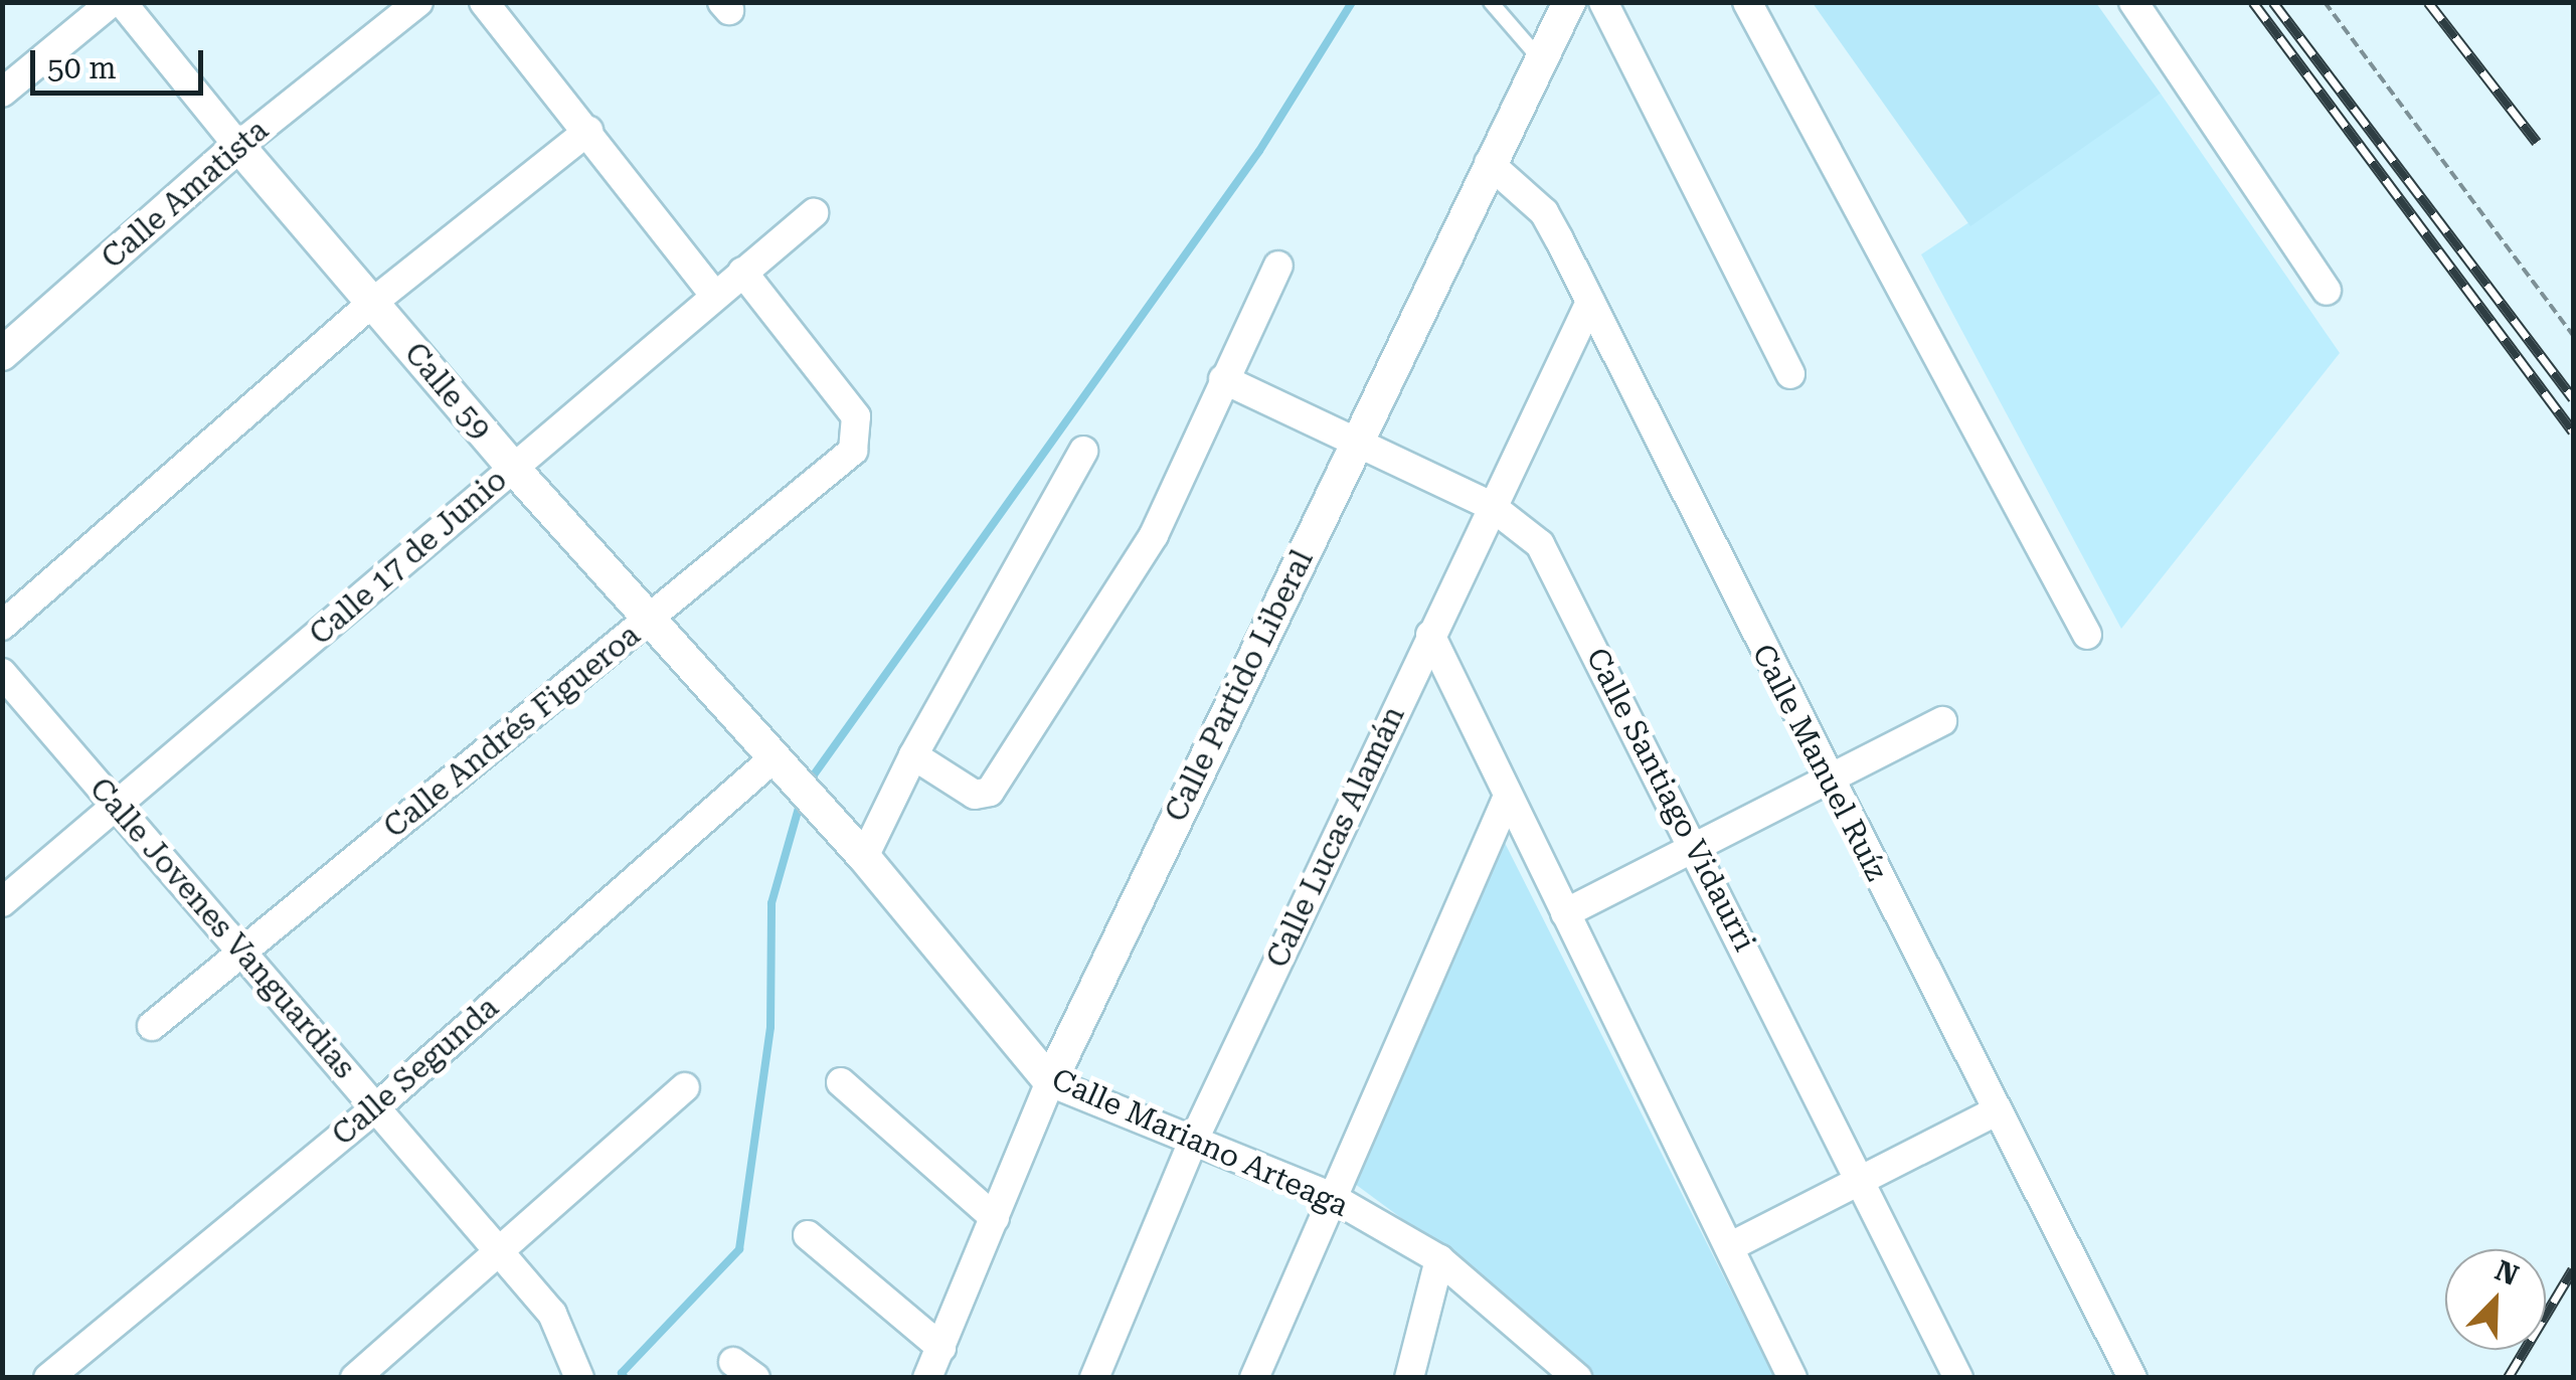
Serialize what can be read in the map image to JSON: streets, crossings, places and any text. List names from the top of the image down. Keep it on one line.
{"streets":{"street":["Calle Amatista","Calle 59","Calle 17 de Junio","Calle Partido Liberal","Calle Andrés Figueroa","Calle Manuel Ruíz","Calle Santiago Vidaurri","Calle Lucas Alamán","Calle Jovenes Vanguardias","Calle Segunda","Calle Mariano Arteaga"]},"crossings":[["Calle Amatista","Calle 59"],["Calle 59","Calle 17 de Junio"],["Calle 59","Calle Andrés Figueroa"],["Calle 59","Calle Segunda"],["Calle 59","Calle Mariano Arteaga"],["Calle 17 de Junio","Calle Andrés Figueroa"],["Calle 17 de Junio","Calle Jovenes Vanguardias"],["Calle Partido Liberal","Calle Manuel Ruíz"],["Calle Partido Liberal","Calle Santiago Vidaurri"],["Calle Partido Liberal","Calle Mariano Arteaga"],["Calle Andrés Figueroa","Calle Jovenes Vanguardias"],["Calle Manuel Ruíz","Calle Lucas Alamán"],["Calle Santiago Vidaurri","Calle Lucas Alamán"],["Calle Lucas Alamán","Calle Mariano Arteaga"],["Calle Jovenes Vanguardias","Calle Segunda"],["Calle Segunda","Calle Mariano Arteaga"]],"scale_bar":"50 m","north":"top right"}
